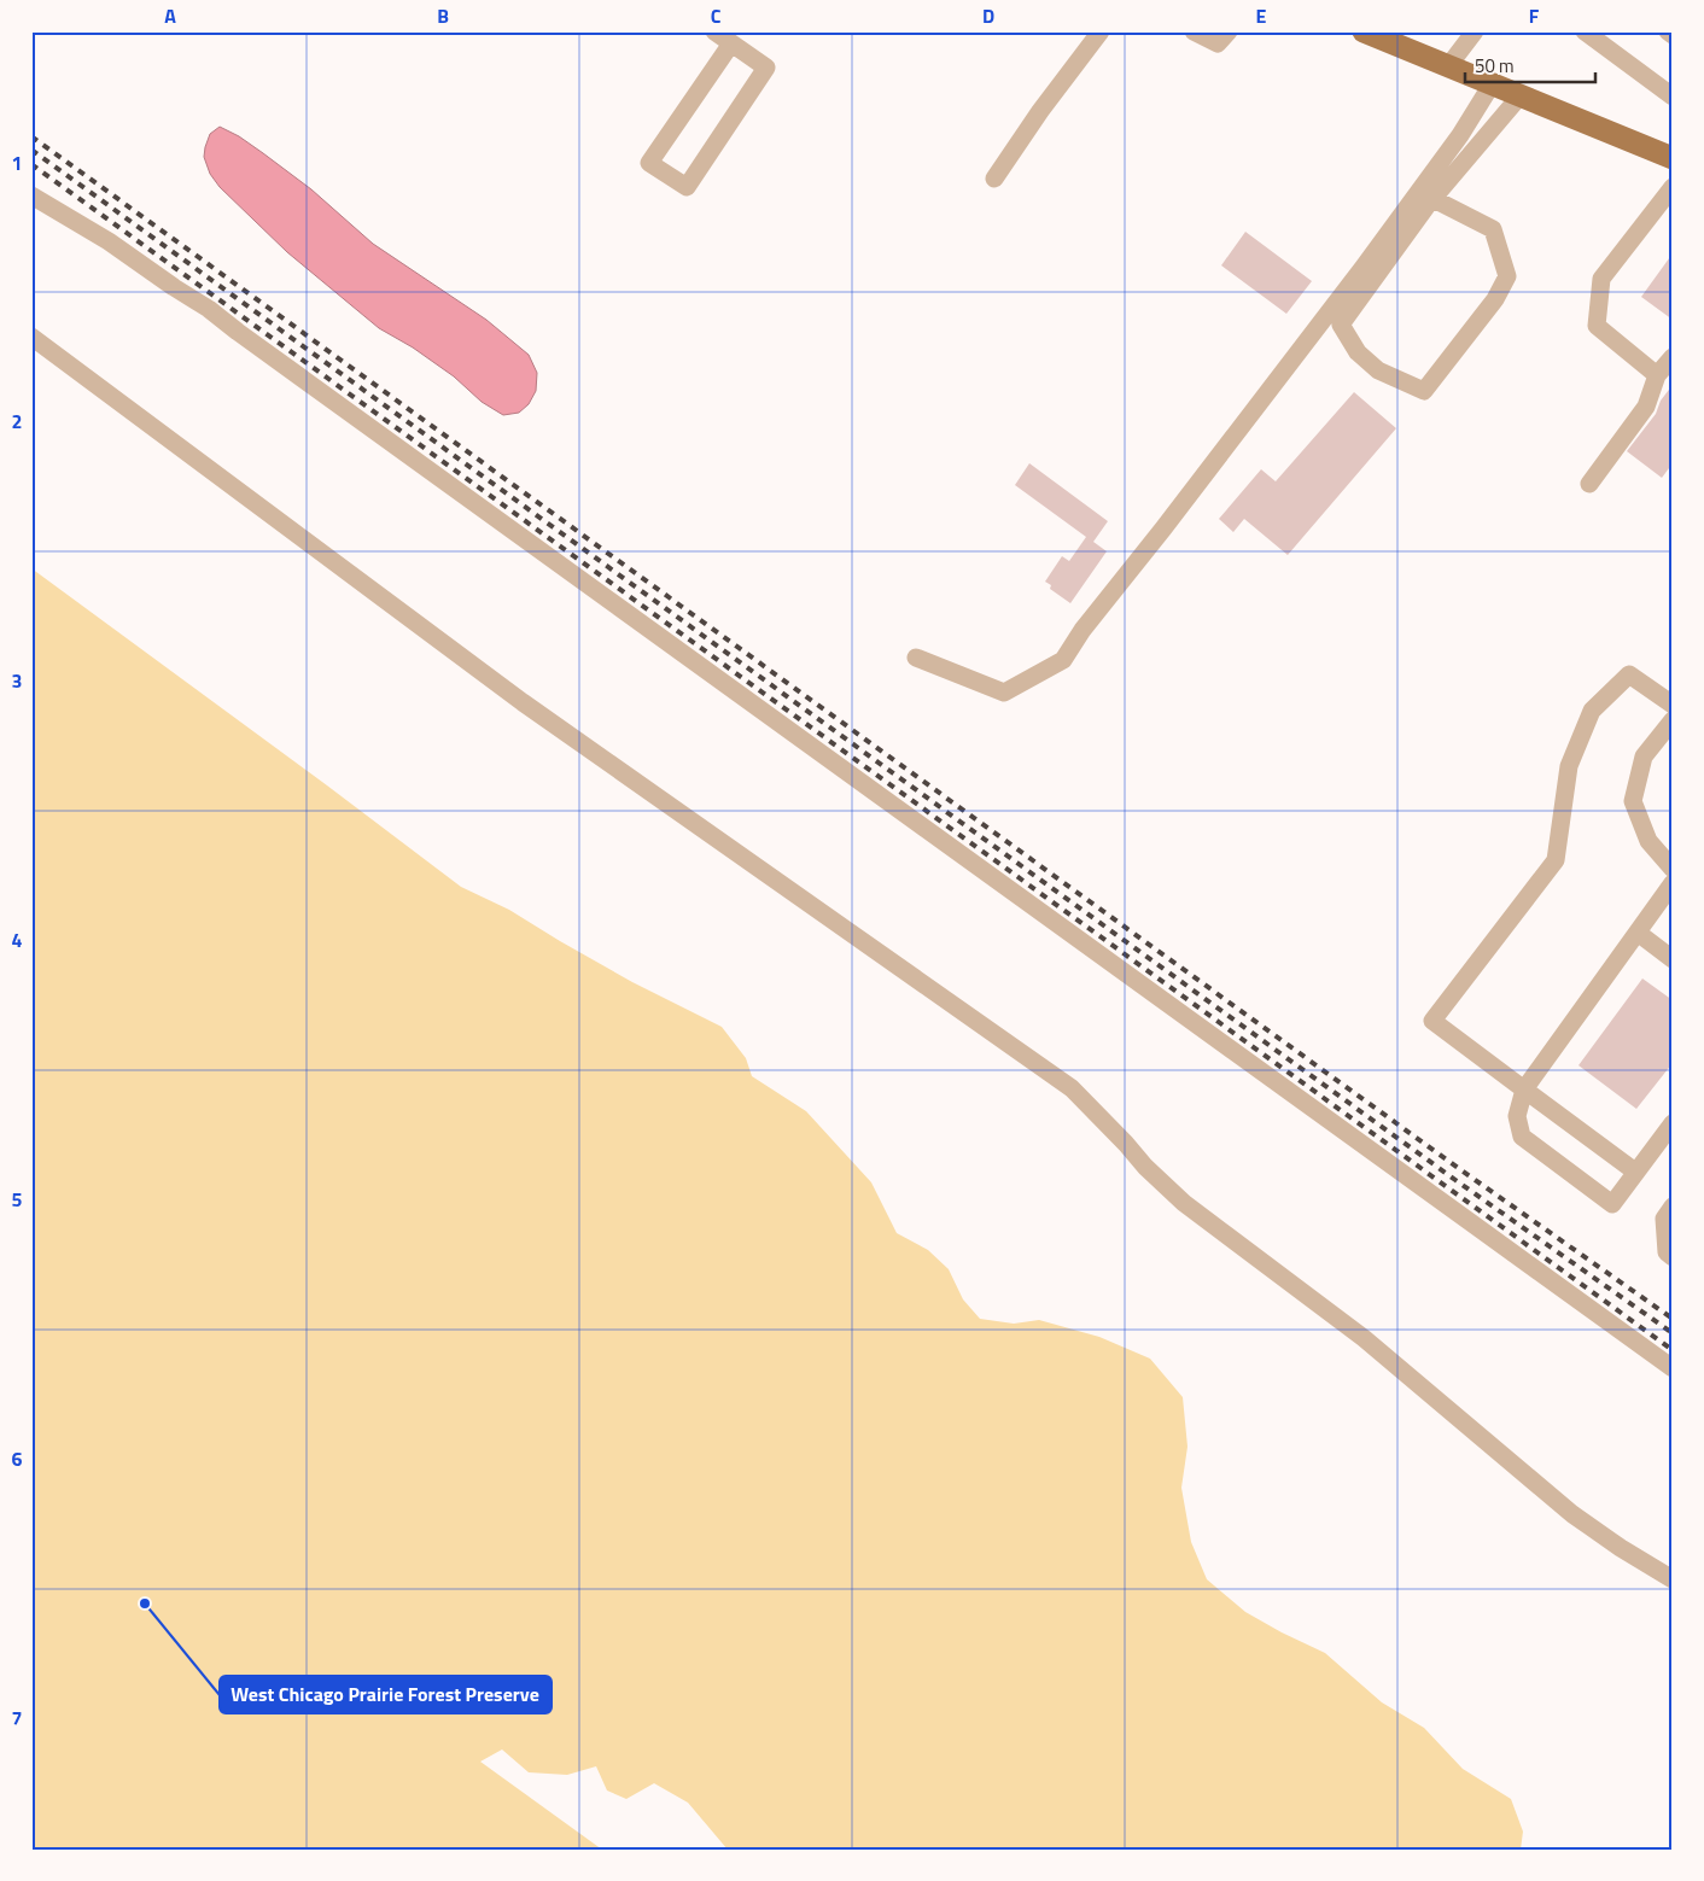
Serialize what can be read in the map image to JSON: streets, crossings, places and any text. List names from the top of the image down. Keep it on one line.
{"places":["West Chicago Prairie Forest Preserve"],"scale_bar":"50 m","grid":{"columns":["A","B","C","D","E","F"],"rows":["1","2","3","4","5","6","7"]}}
